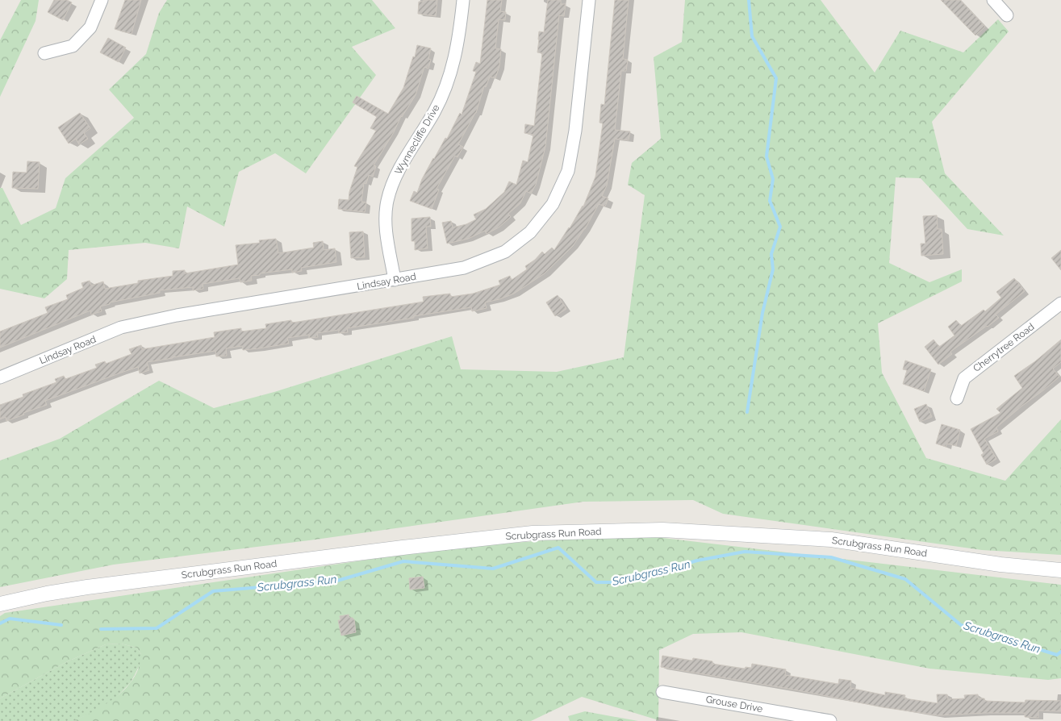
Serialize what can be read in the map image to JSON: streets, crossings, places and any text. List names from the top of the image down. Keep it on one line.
{"streets":{"street":["Wynnecliffe Drive","Lindsay Road","Cherrytree Road","Scrubgrass Run Road","Grouse Drive"]},"crossings":[["Wynnecliffe Drive","Lindsay Road"]],"water":["Scrubgrass Run"]}
